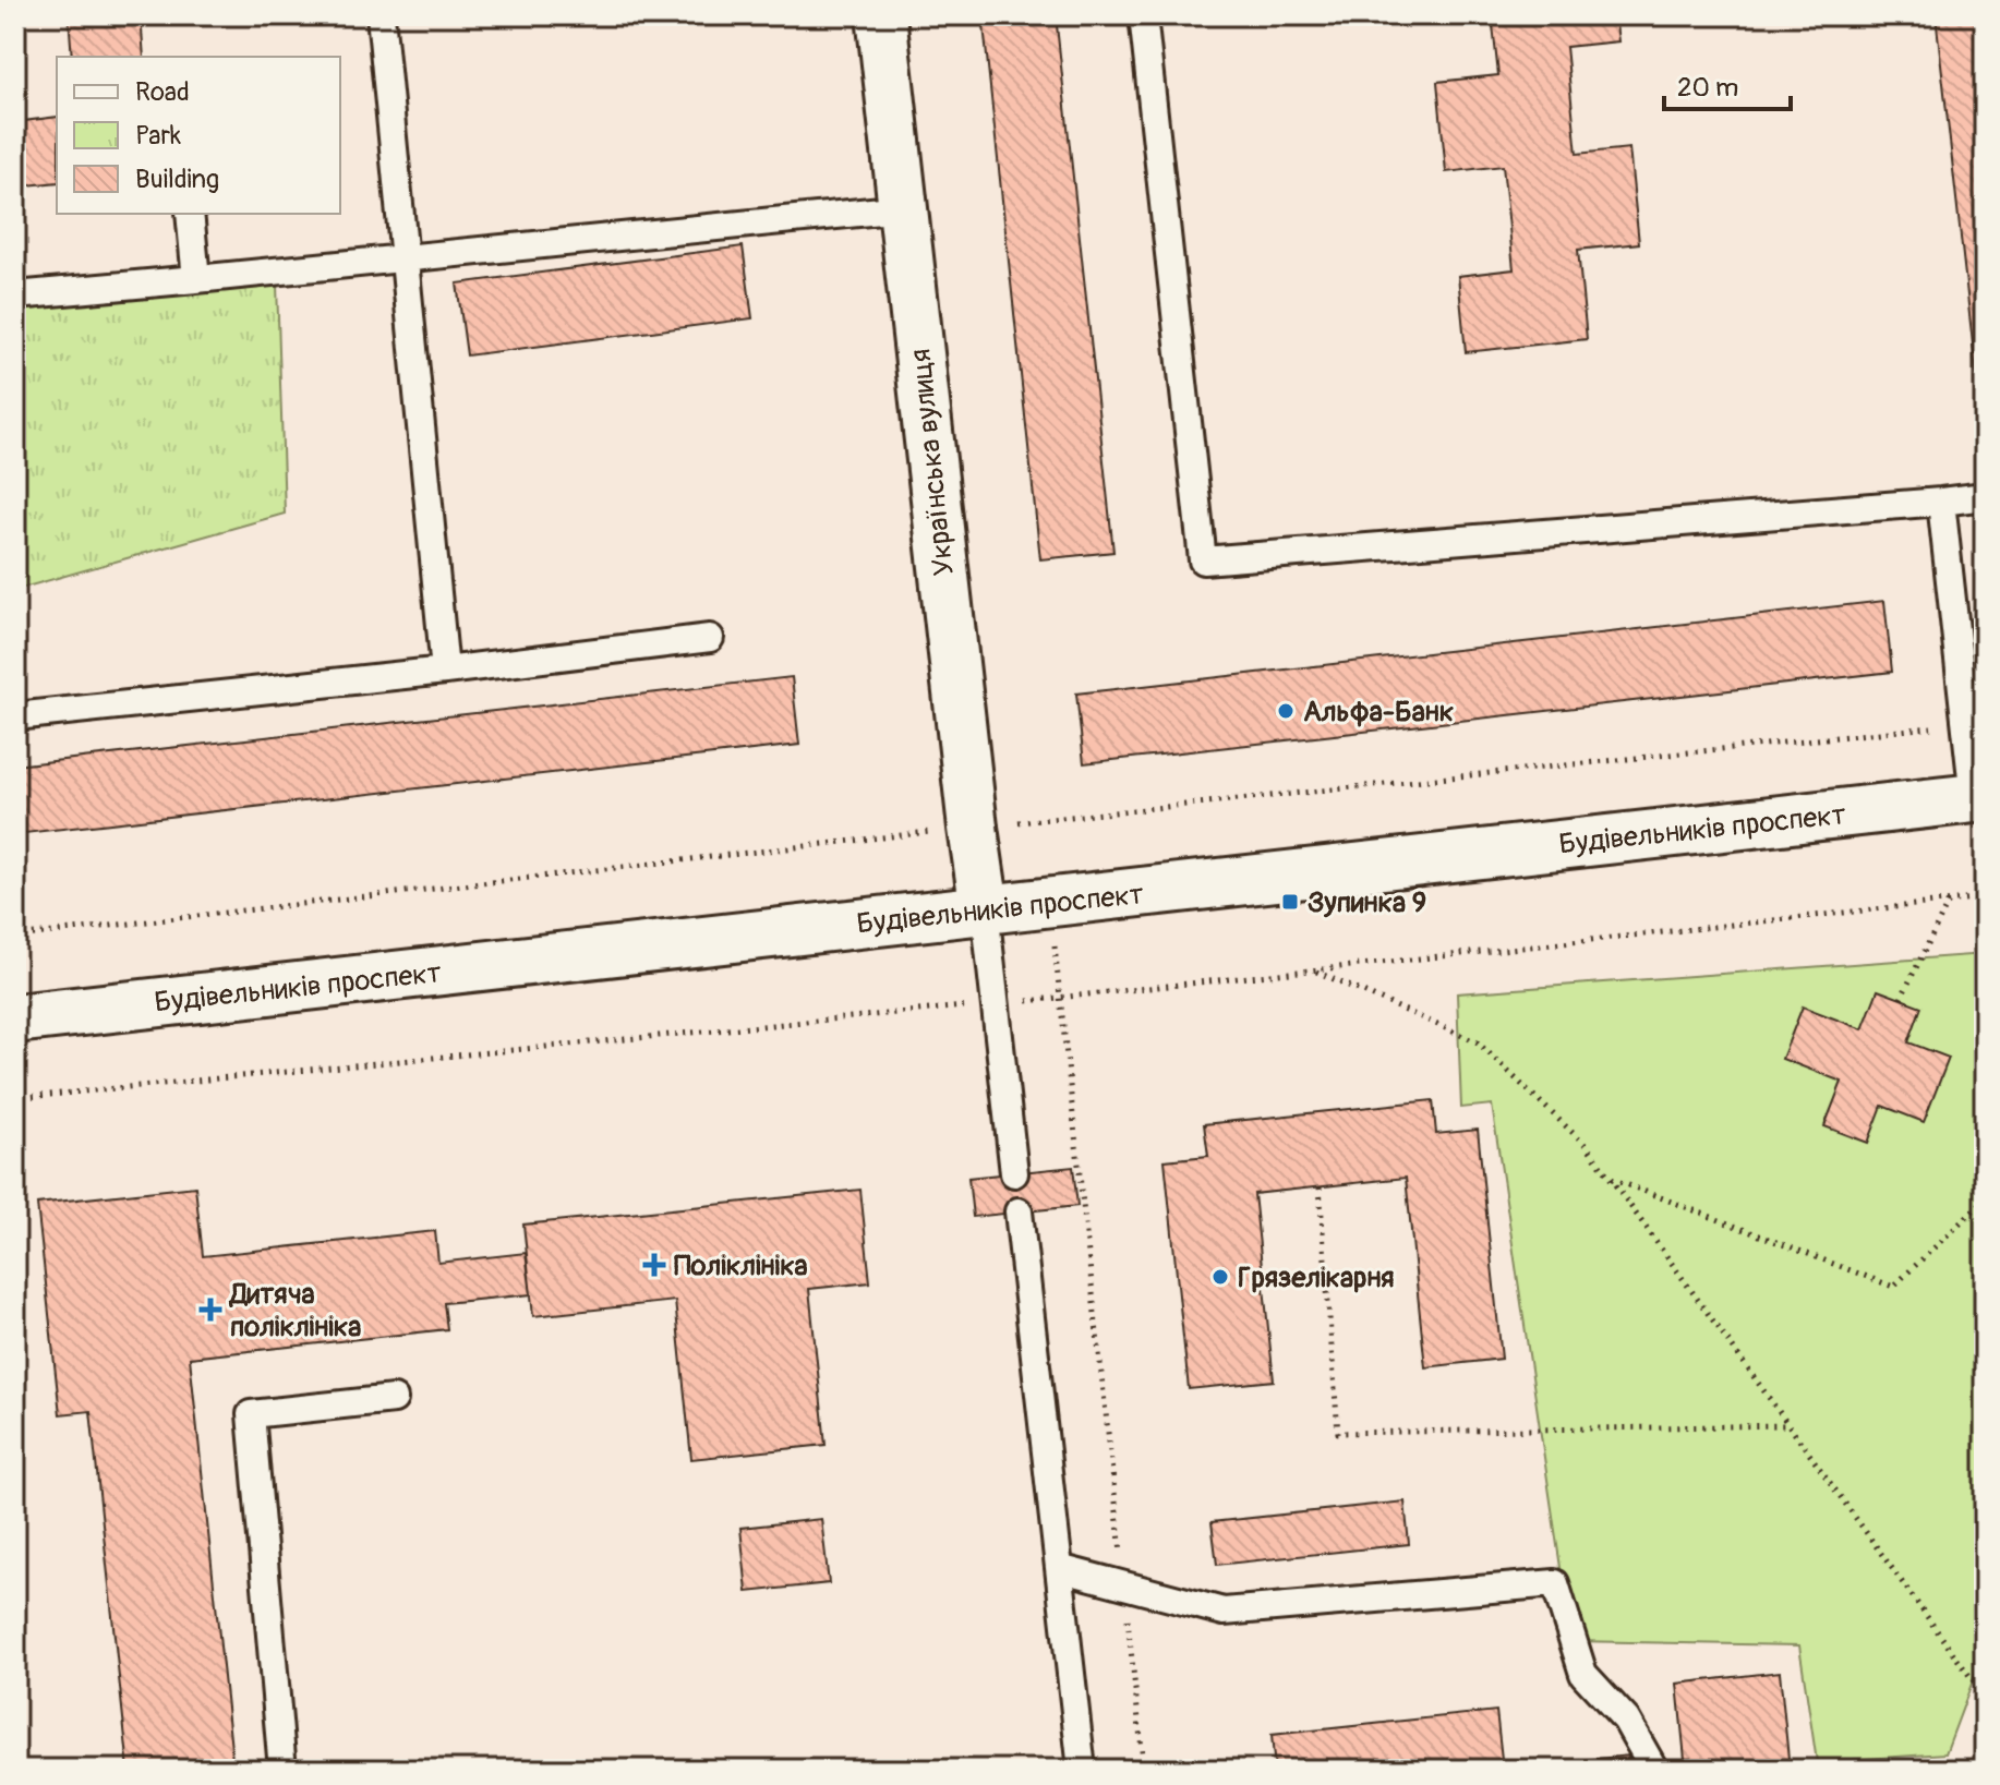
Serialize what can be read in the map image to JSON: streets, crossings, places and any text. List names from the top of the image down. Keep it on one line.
{"streets":{"street":["Українська вулиця","Будівельників проспект"]},"crossings":[["Українська вулиця","Будівельників проспект"]],"places":{"other":["Альфа-Банк","Грязелікарня"],"transit":["Зупинка 9"],"health":["Поліклініка","Дитяча поліклініка"]},"legend":["Road","Park","Building"],"scale_bar":"20 m"}
